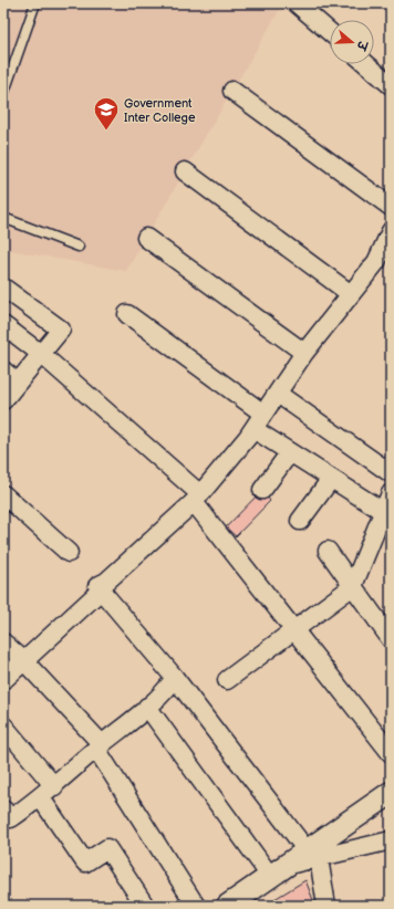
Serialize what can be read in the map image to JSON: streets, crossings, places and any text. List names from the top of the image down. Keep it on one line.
{"places":{"school or university":["Government Inter College"]},"north":"right"}
